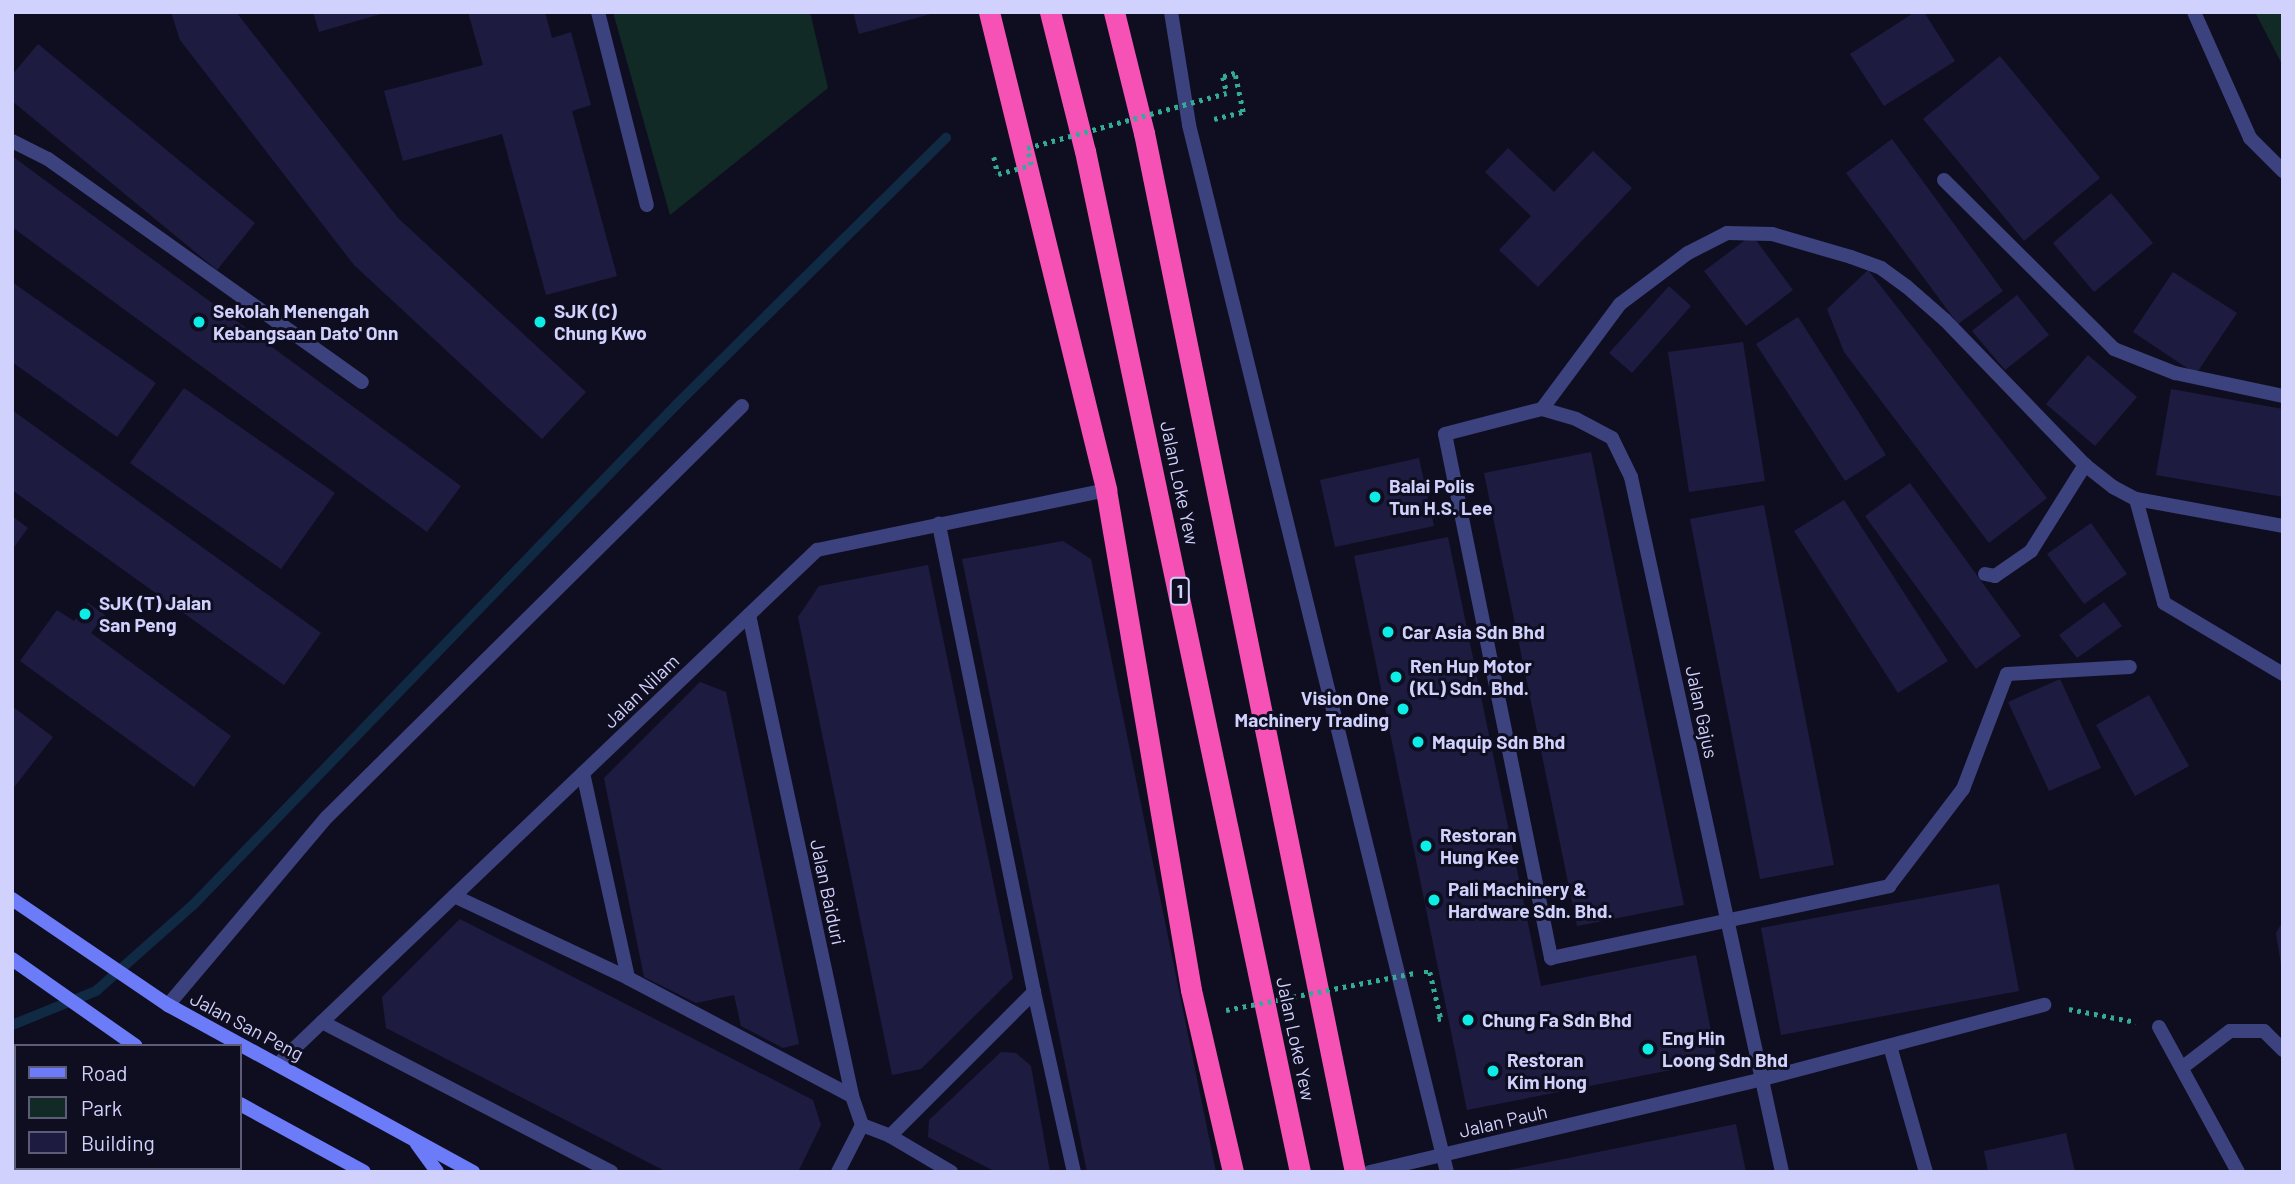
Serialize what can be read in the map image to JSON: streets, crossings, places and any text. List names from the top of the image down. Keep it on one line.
{"streets":{"highway":["Jalan Loke Yew","1"],"street":["Jalan Nilam","Jalan Gajus","Jalan Baiduri","Jalan San Peng","Jalan Pauh"]},"crossings":[["Jalan Nilam","Jalan Baiduri"],["Jalan Nilam","Jalan San Peng"],["Jalan Gajus","Jalan Pauh"]],"places":["Sekolah Menengah Kebangsaan Dato' Onn","SJK (C) Chung Kwo","Balai Polis Tun H.S. Lee","SJK (T) Jalan San Peng","Car Asia Sdn Bhd","Ren Hup Motor (KL) Sdn. Bhd.","Vision One Machinery Trading","Maquip Sdn Bhd","Restoran Hung Kee","Pali Machinery & Hardware Sdn. Bhd.","Chung Fa Sdn Bhd","Eng Hin Loong Sdn Bhd","Restoran Kim Hong"],"legend":["Road","Park","Building"]}
